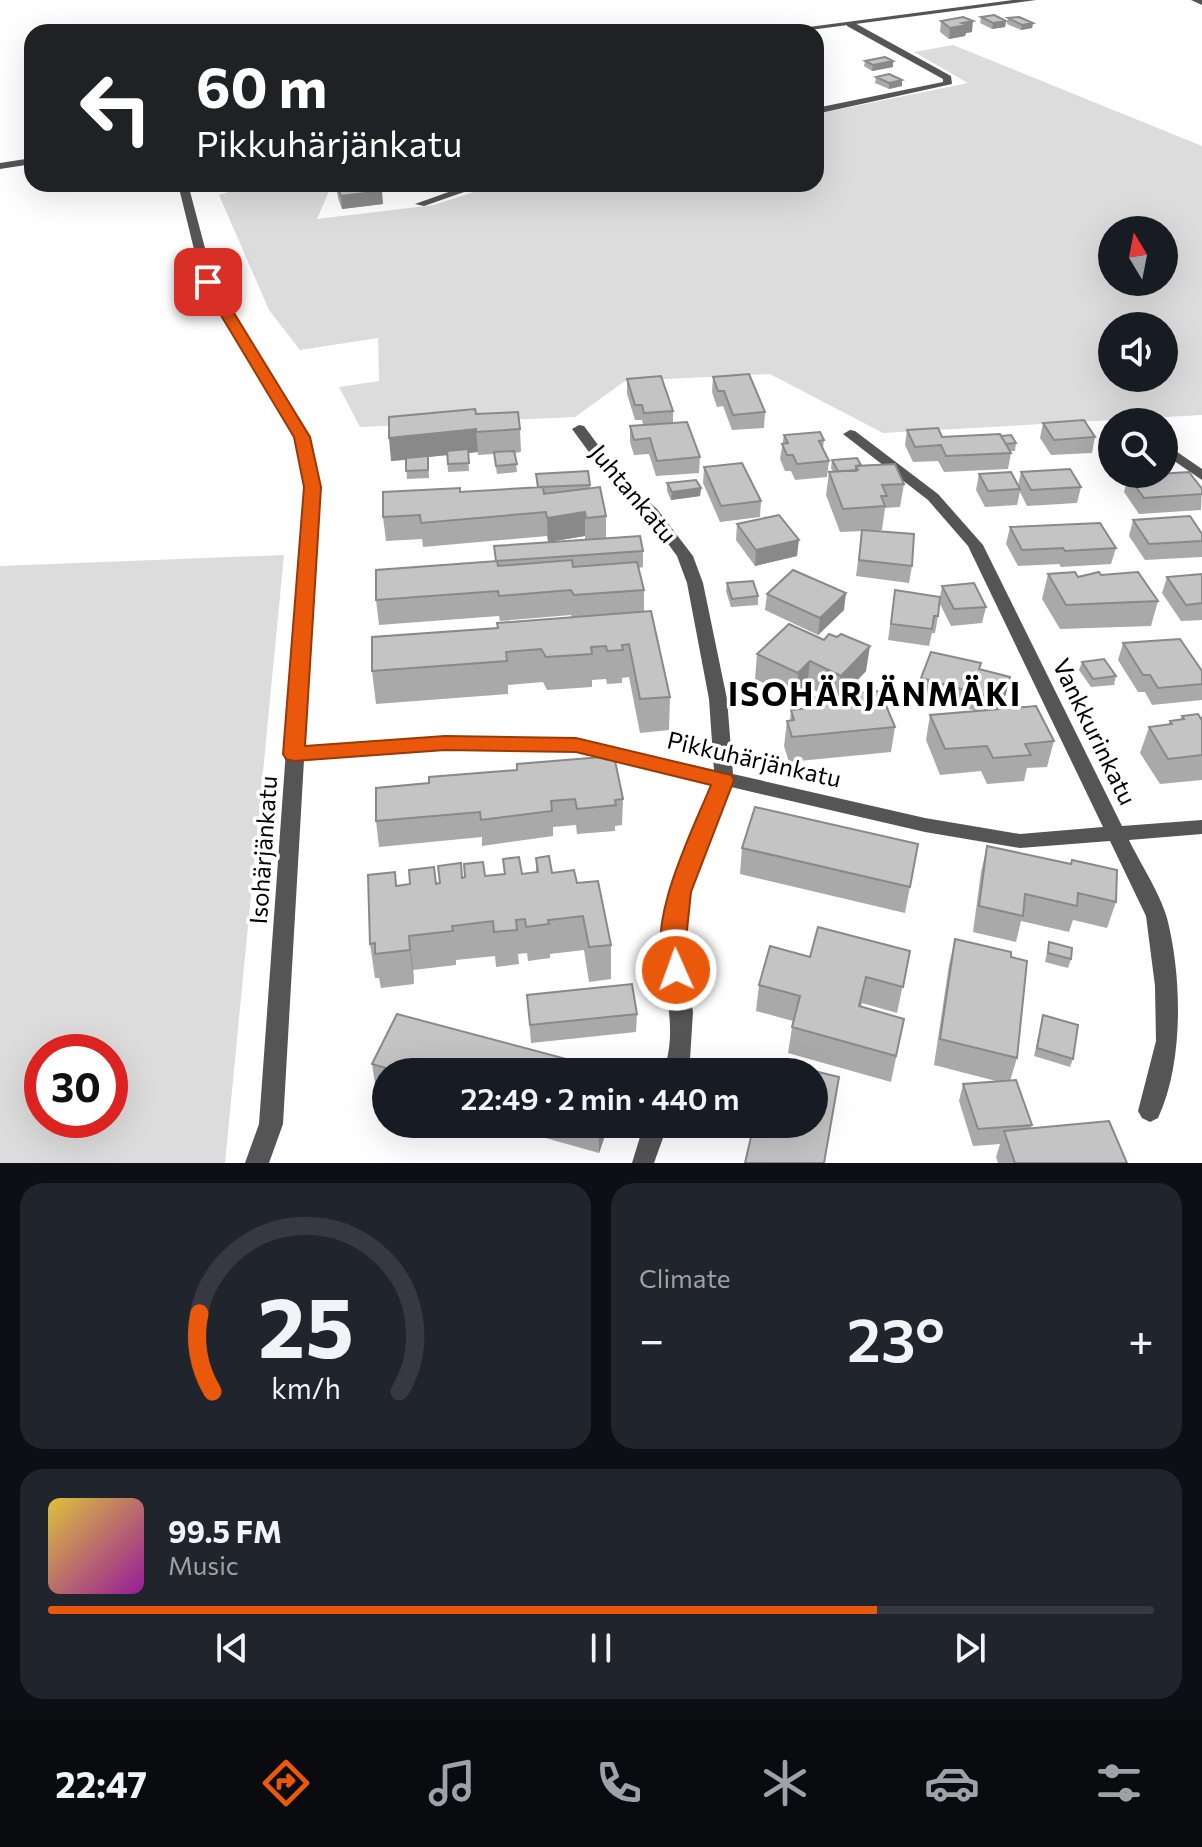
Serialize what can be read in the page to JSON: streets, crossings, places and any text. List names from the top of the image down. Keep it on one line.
{"streets":{"street":["Juhtankatu","Vankkurinkatu","Pikkuhärjänkatu","Isohärjänkatu"]},"crossings":[["Juhtankatu","Pikkuhärjänkatu"],["Vankkurinkatu","Pikkuhärjänkatu"],["Pikkuhärjänkatu","Isohärjänkatu"]],"districts":["ISOHÄRJÄNMÄKI"],"north":"top","page":{"turn":["60 m","Pikkuhärjänkatu"],"limit":"30","trip":"22:49 · 2 min · 440 m","tile":"Climate","heat":["−","23°","+"],"song":["99.5 FM","Music"],"tabs":"22:47","gauge":["25","km/h"]}}
